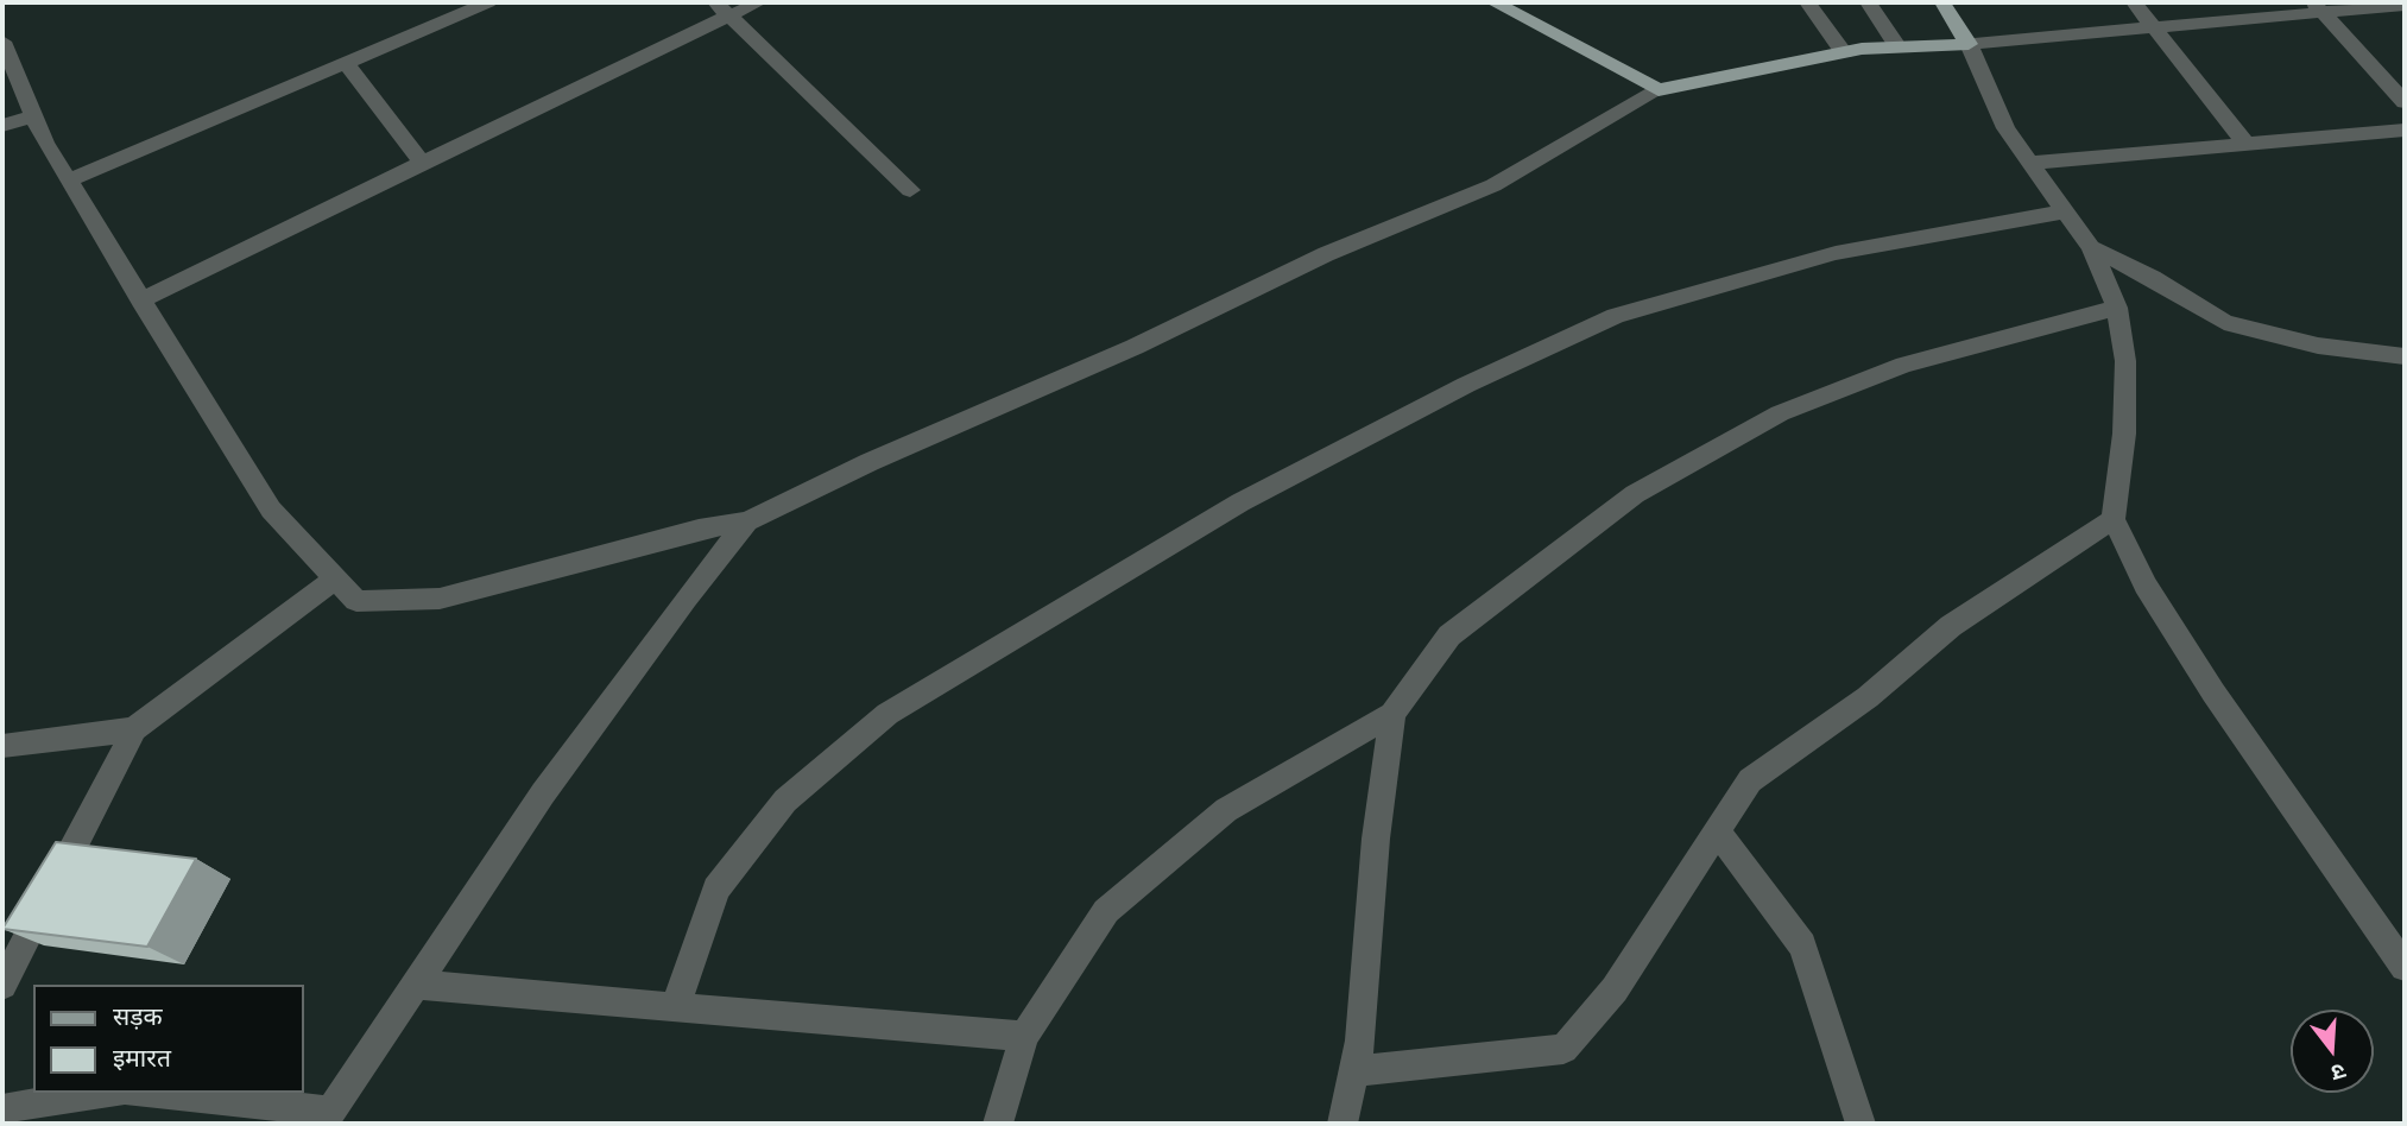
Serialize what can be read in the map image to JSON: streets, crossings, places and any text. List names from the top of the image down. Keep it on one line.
{"legend":["सड़क","इमारत"],"north":"bottom"}
